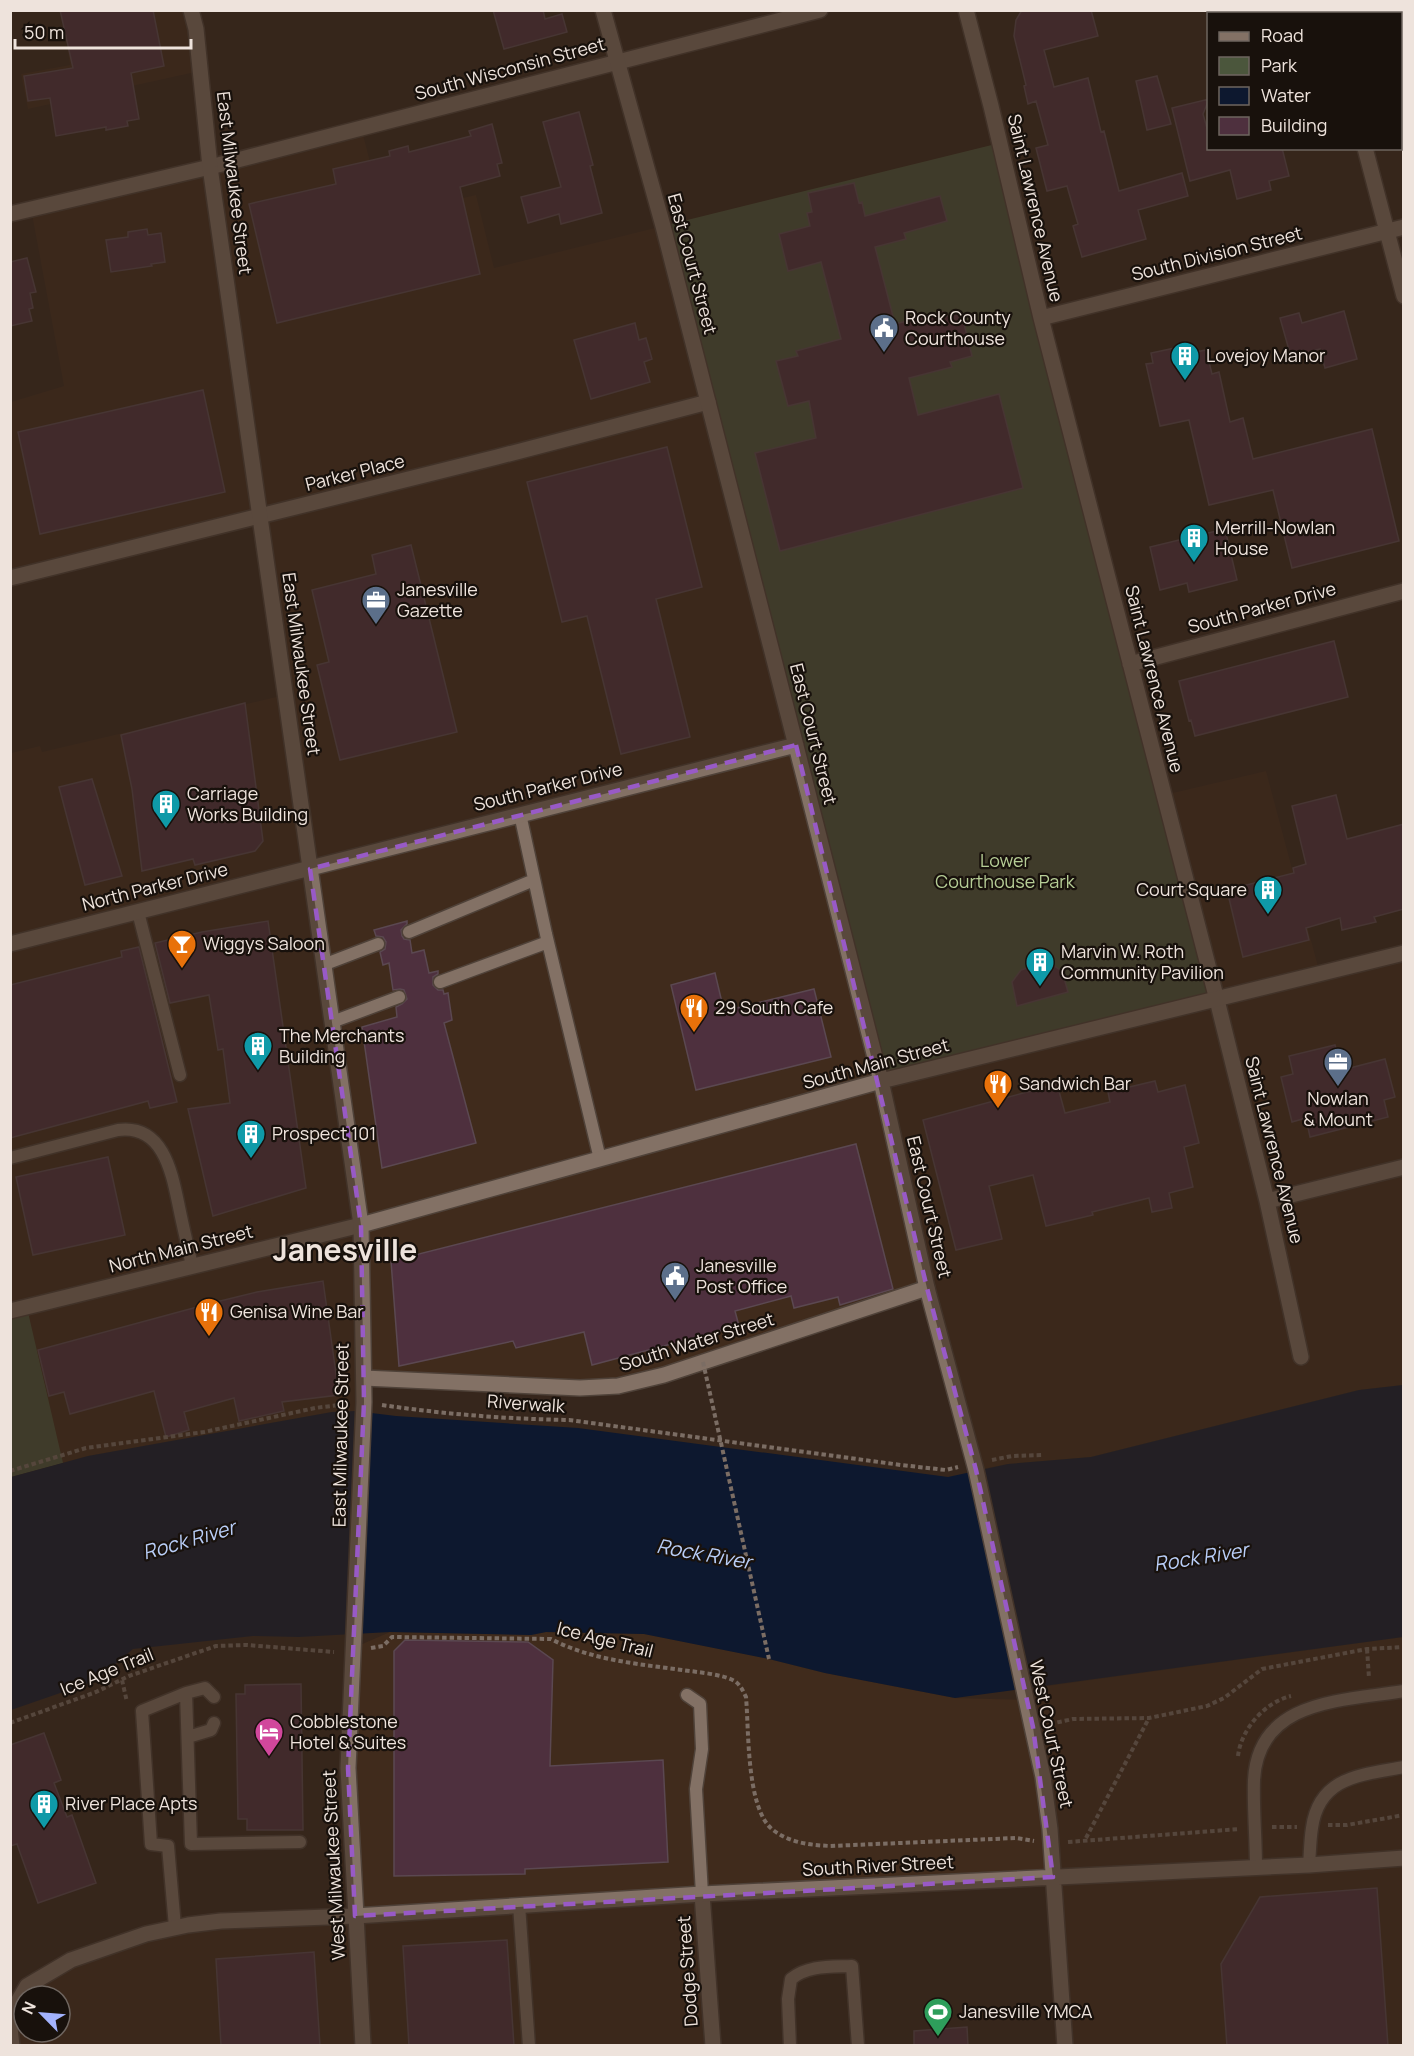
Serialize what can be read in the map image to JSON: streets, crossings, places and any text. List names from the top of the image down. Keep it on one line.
{"streets":{"main road":["South Wisconsin Street","East Milwaukee Street","Saint Lawrence Avenue","South Division Street","East Court Street","Parker Place","South Parker Drive","North Parker Drive","South Main Street","North Main Street","South Water Street","West Court Street","West Milwaukee Street","South River Street","Dodge Street"],"path":["Riverwalk","Ice Age Trail"]},"crossings":[["South Wisconsin Street","East Milwaukee Street"],["South Wisconsin Street","East Court Street"],["East Milwaukee Street","Parker Place"],["East Milwaukee Street","South Parker Drive"],["East Milwaukee Street","North Parker Drive"],["East Milwaukee Street","South Main Street"],["East Milwaukee Street","North Main Street"],["East Milwaukee Street","South Water Street"],["East Milwaukee Street","Riverwalk"],["East Milwaukee Street","Ice Age Trail"],["East Milwaukee Street","West Milwaukee Street"],["Saint Lawrence Avenue","South Division Street"],["Saint Lawrence Avenue","South Parker Drive"],["Saint Lawrence Avenue","South Main Street"],["East Court Street","Parker Place"],["East Court Street","South Parker Drive"],["East Court Street","South Main Street"],["East Court Street","South Water Street"],["East Court Street","Riverwalk"],["East Court Street","West Court Street"],["South Parker Drive","North Parker Drive"],["South Main Street","North Main Street"],["Riverwalk","West Court Street"],["Ice Age Trail","West Court Street"],["Ice Age Trail","West Milwaukee Street"],["West Court Street","South River Street"],["West Milwaukee Street","South River Street"],["South River Street","Dodge Street"]],"districts":["Janesville"],"water":["Rock River"],"parks":["Lower Courthouse Park"],"places":{"public building":["Rock County Courthouse","Janesville Post Office"],"building":["Lovejoy Manor","Merrill-Nowlan House","Carriage Works Building","Court Square","Marvin W. Roth Community Pavilion","The Merchants Building","Prospect 101","River Place Apts"],"office":["Janesville Gazette","Nowlan & Mount"],"bar":["Wiggys Saloon"],"restaurant":["29 South Cafe","Sandwich Bar","Genisa Wine Bar"],"hotel":["Cobblestone Hotel & Suites"],"sports":["Janesville YMCA"]},"legend":["Road","Park","Water","Building"],"scale_bar":"50 m","north":"top left"}
